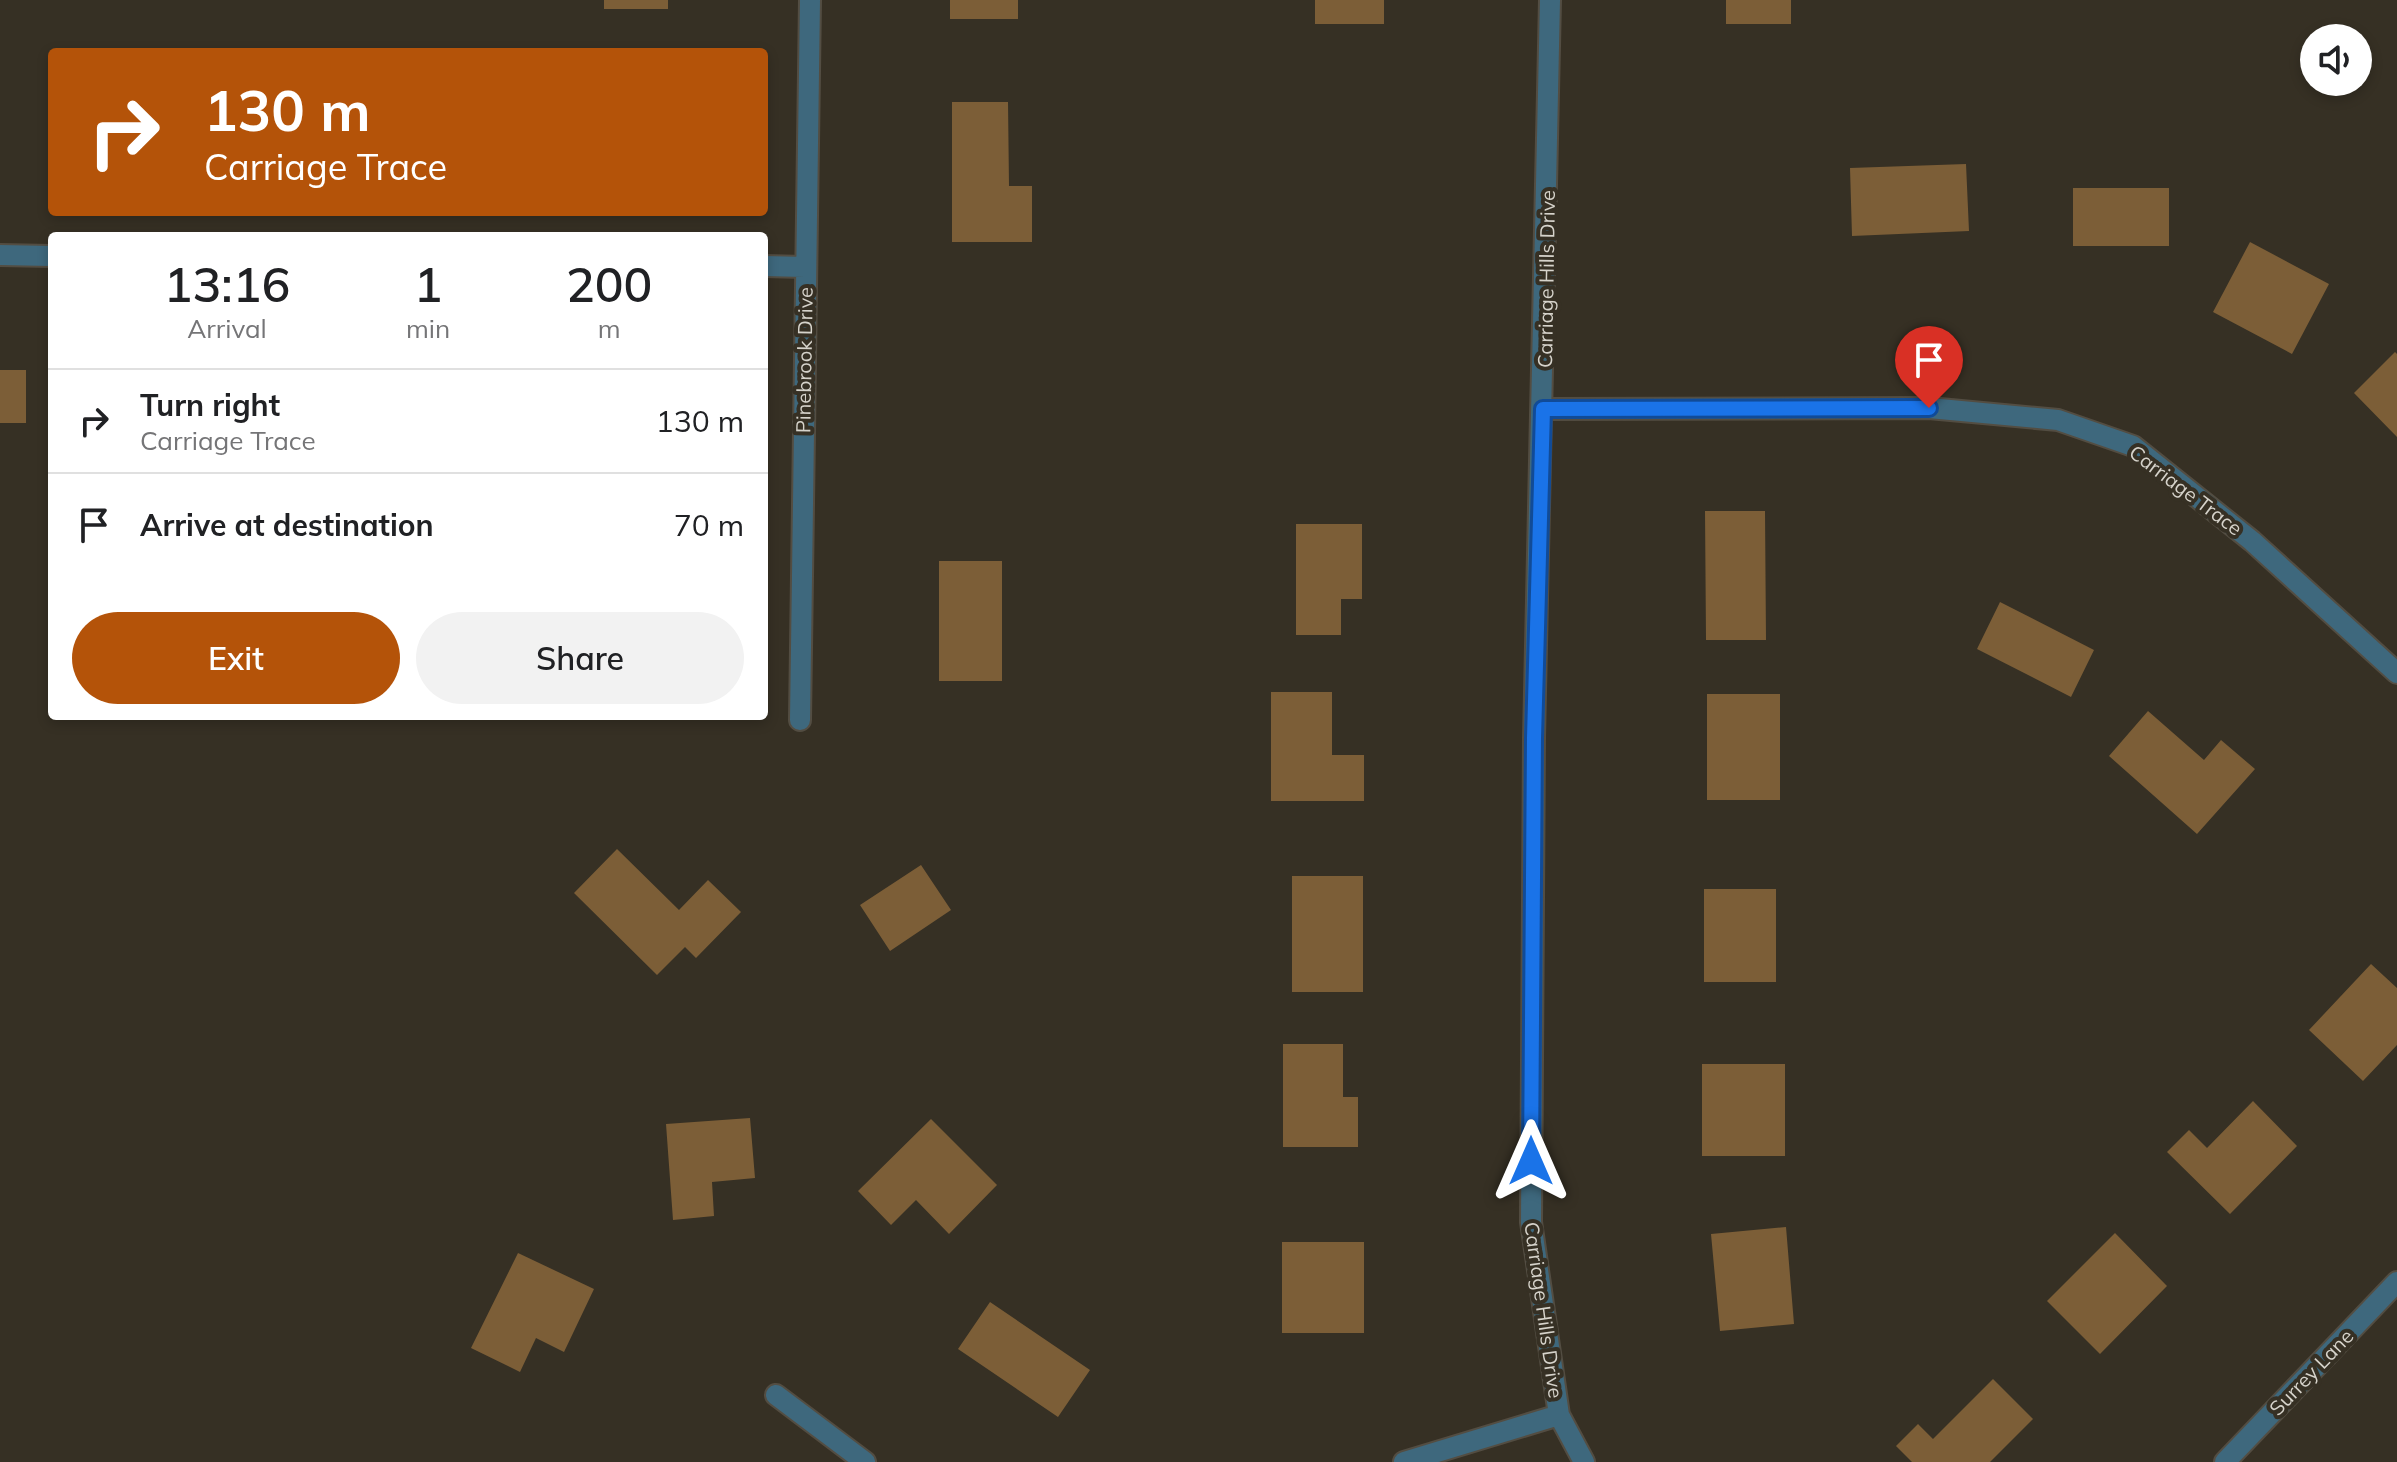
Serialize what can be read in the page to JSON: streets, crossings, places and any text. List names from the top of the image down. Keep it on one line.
{"streets":{"street":["Carriage Hills Drive","Pinebrook Drive","Carriage Trace","Surrey Lane"]},"crossings":[["Carriage Hills Drive","Carriage Trace"]],"page":{"turn":["130 m","Carriage Trace"],"eta":["13:16","Arrival","1","min","200","m"],"list":[{"name":"Turn right","note":"Carriage Trace","value":"130 m"},{"name":"Arrive at destination","value":"70 m"}],"buttons":["Exit","Share"]}}
